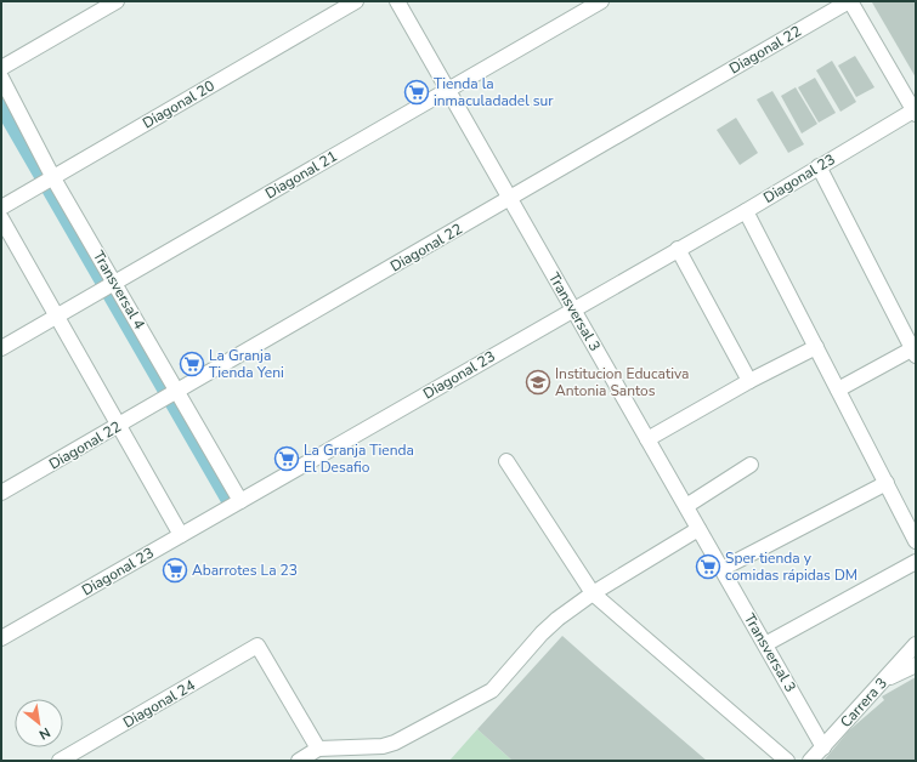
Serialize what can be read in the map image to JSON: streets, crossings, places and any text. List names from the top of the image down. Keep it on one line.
{"streets":{"street":["Diagonal 22","Diagonal 20","Diagonal 21","Diagonal 23","Transversal 4","Transversal 3","Carrera 3","Diagonal 24"]},"crossings":[["Diagonal 22","Transversal 4"],["Diagonal 22","Transversal 3"],["Diagonal 20","Transversal 4"],["Diagonal 21","Transversal 4"],["Diagonal 21","Transversal 3"],["Diagonal 23","Transversal 4"],["Diagonal 23","Transversal 3"],["Transversal 3","Carrera 3"]],"places":{"supermarket":["Tienda la inmaculadadel sur","La Granja Tienda Yeni","La Granja Tienda El Desafio","Sper tienda y comidas rápidas DM","Abarrotes La 23"],"school or university":["Institucion Educativa Antonia Santos"]},"north":"bottom right"}
